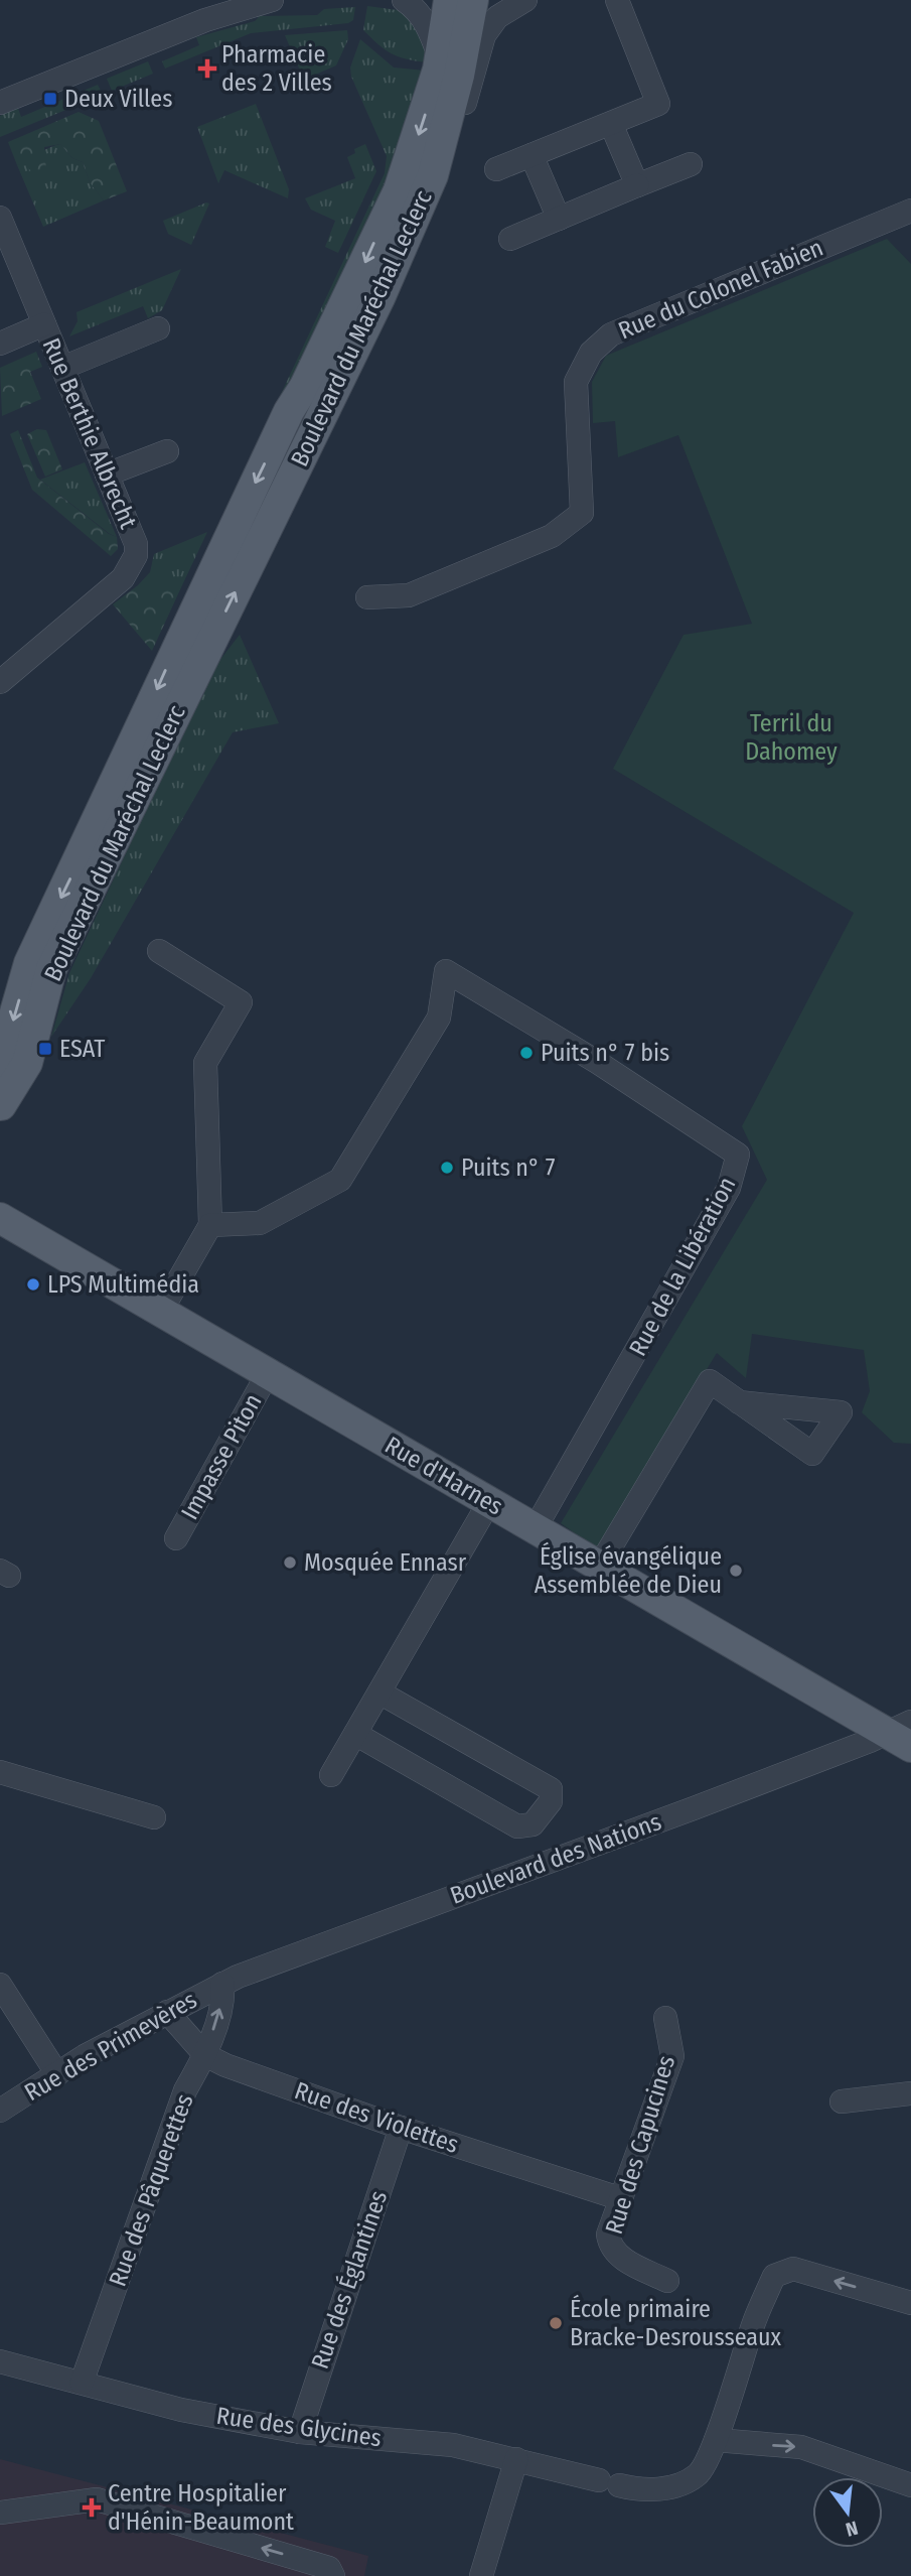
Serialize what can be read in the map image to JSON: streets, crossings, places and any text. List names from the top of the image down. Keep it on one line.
{"streets":{"main road":["Boulevard du Maréchal Leclerc","Rue d'Harnes"],"street":["Rue du Colonel Fabien","Rue Berthie Albrecht","Rue de la Libération","Impasse Piton","Boulevard des Nations","Rue des Primevères","Rue des Violettes","Rue des Capucines","Rue des Pâquerettes","Rue des Églantines","Rue des Glycines"]},"crossings":[["Rue de la Libération","Rue d'Harnes"],["Impasse Piton","Rue d'Harnes"],["Rue d'Harnes","Boulevard des Nations"],["Boulevard des Nations","Rue des Primevères"],["Rue des Violettes","Rue des Capucines"],["Rue des Violettes","Rue des Pâquerettes"],["Rue des Violettes","Rue des Églantines"],["Rue des Pâquerettes","Rue des Glycines"],["Rue des Églantines","Rue des Glycines"]],"parks":["Terril du Dahomey"],"places":{"health":["Pharmacie des 2 Villes","Centre Hospitalier d'Hénin-Beaumont"],"transit":["Deux Villes","ESAT"],"other":["Puits n° 7 bis","Puits n° 7","LPS Multimédia","Mosquée Ennasr","Église évangélique Assemblée de Dieu","École primaire Bracke-Desrousseaux"]},"north":"bottom"}
